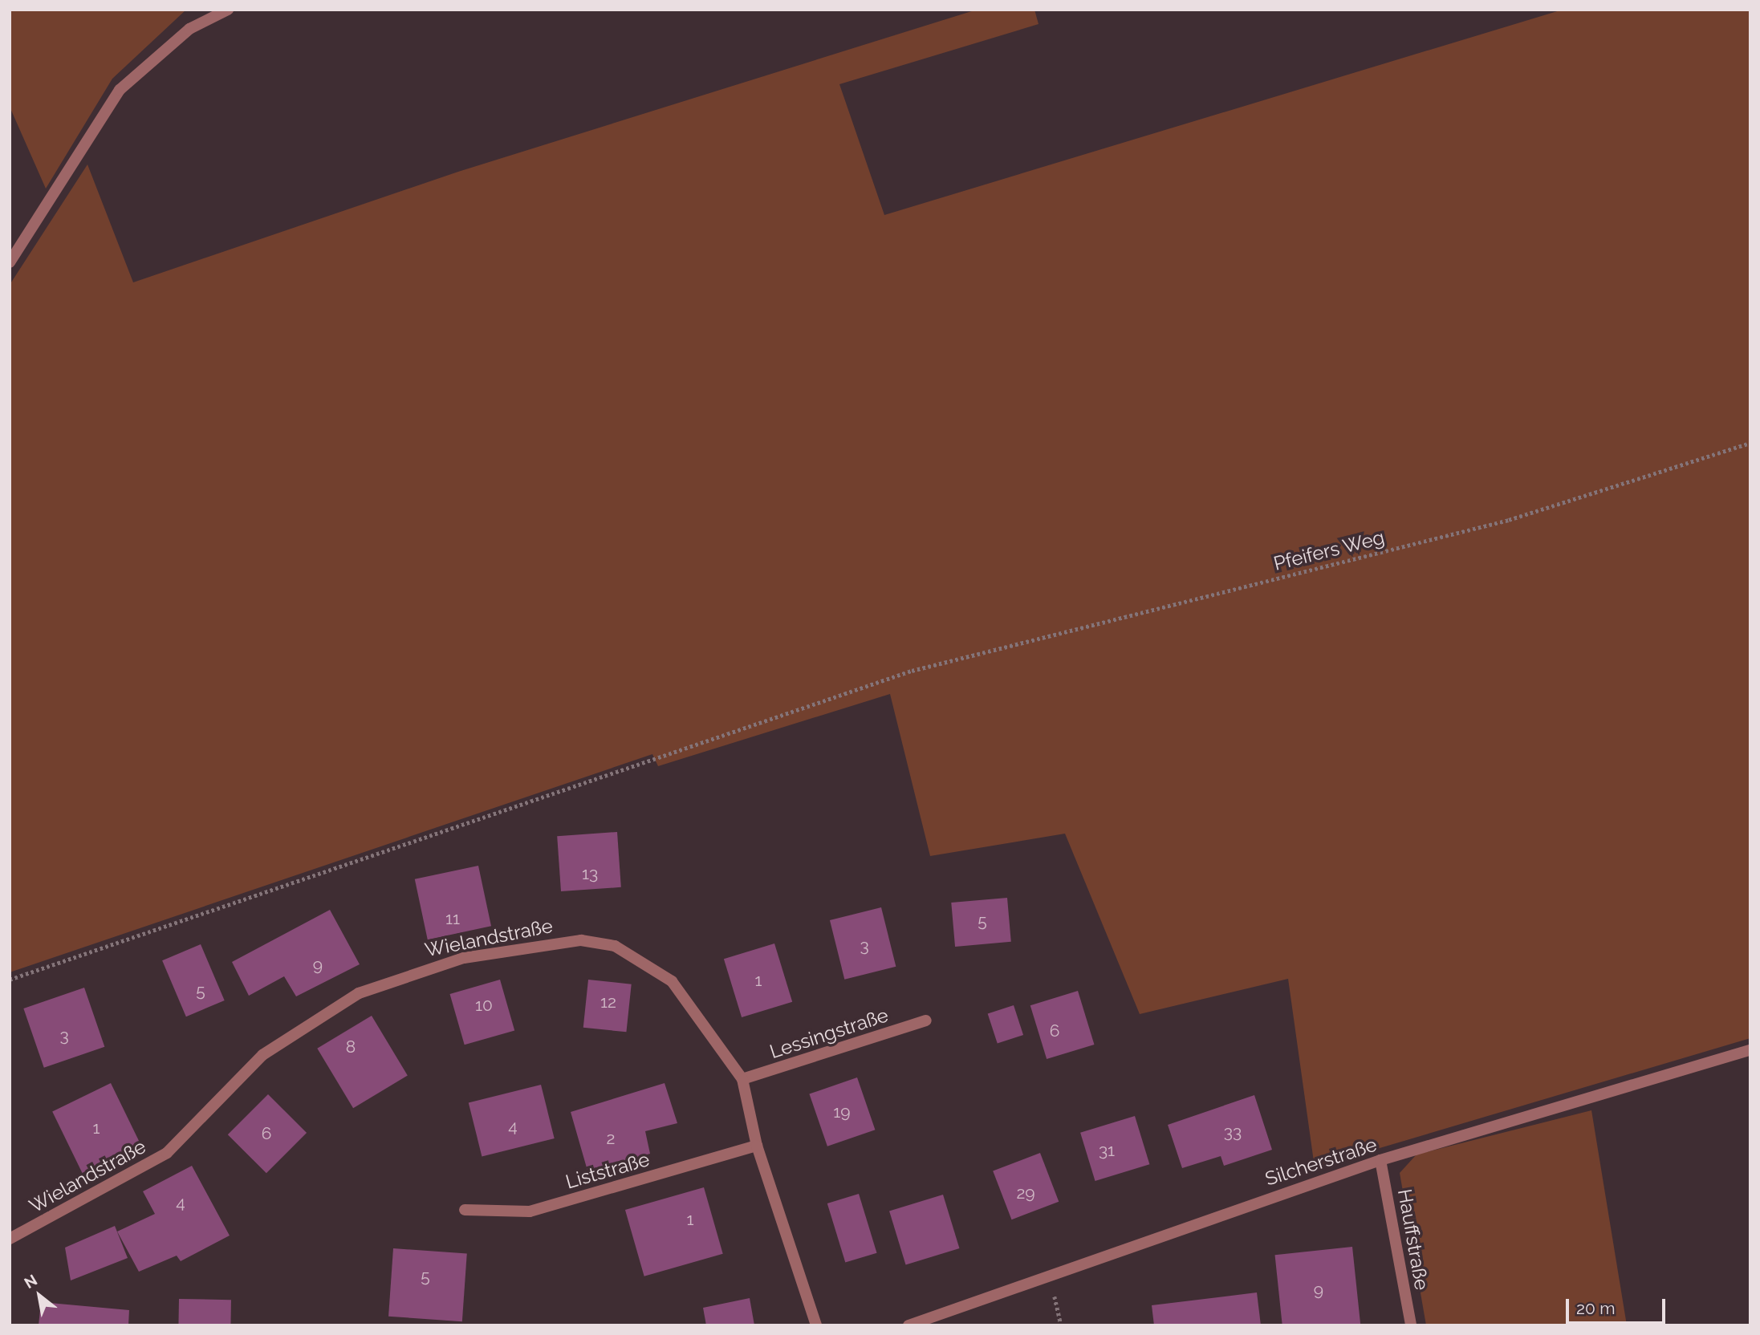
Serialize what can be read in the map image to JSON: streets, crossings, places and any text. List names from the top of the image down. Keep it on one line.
{"streets":{"street":["Wielandstraße","Lessingstraße","Silcherstraße","Liststraße","Hauffstraße"],"path":["Pfeifers Weg"]},"crossings":[["Wielandstraße","Lessingstraße"],["Wielandstraße","Liststraße"],["Silcherstraße","Hauffstraße"]],"house_numbers":["13","11","5","3","9","1","5","12","10","6","3","8","19","4","1","33","6","2","31","29","4","1","5","9"],"scale_bar":"20 m","north":"top left"}
